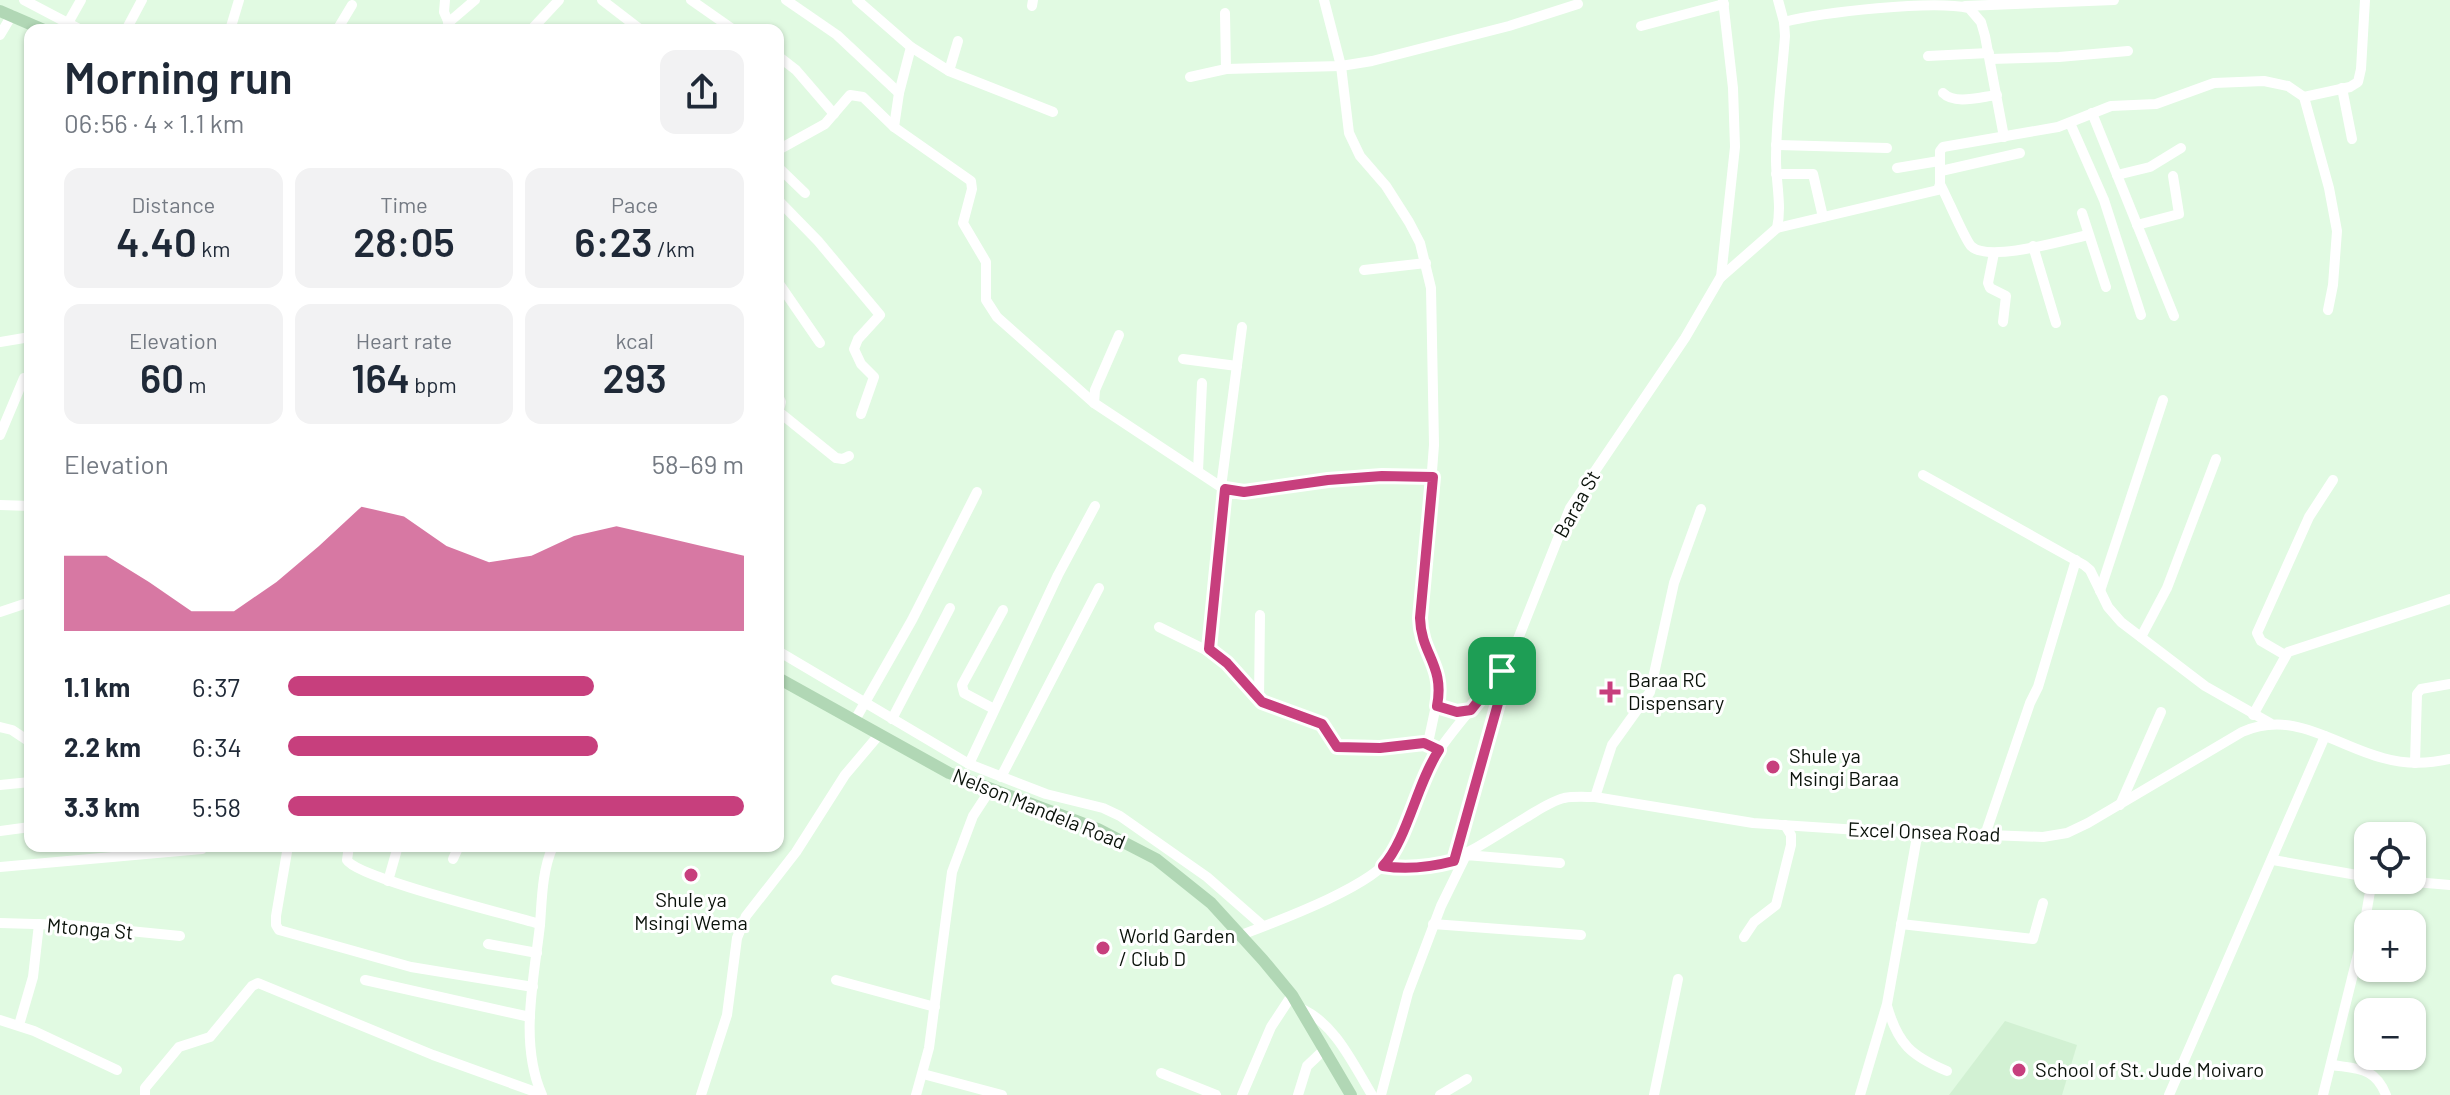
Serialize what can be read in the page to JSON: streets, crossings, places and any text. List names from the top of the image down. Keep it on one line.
{"streets":{"main road":["Nelson Mandela Road"],"street":["Baraa St","Excel Onsea Road","Mtonga St"]},"crossings":[["Baraa St","Excel Onsea Road"]],"places":{"health":["Baraa RC Dispensary"],"other":["Shule ya Msingi Baraa","Shule ya Msingi Wema","World Garden / Club D","School of St. Jude Moivaro"]},"page":{"heading":["Morning run","06:56 · 4 × 1.1 km"],"stats":[["Distance","4.40 km"],["Time","28:05"],["Pace","6:23 /km"],["Elevation","60 m"],["Heart rate","164 bpm"],["kcal","293"]],"chart":["Elevation","58–69 m"],"list":[{"name":"1.1 km","note":"6:37"},{"name":"2.2 km","note":"6:34"},{"name":"3.3 km","note":"5:58"}],"map_buttons":["+","−"]}}
